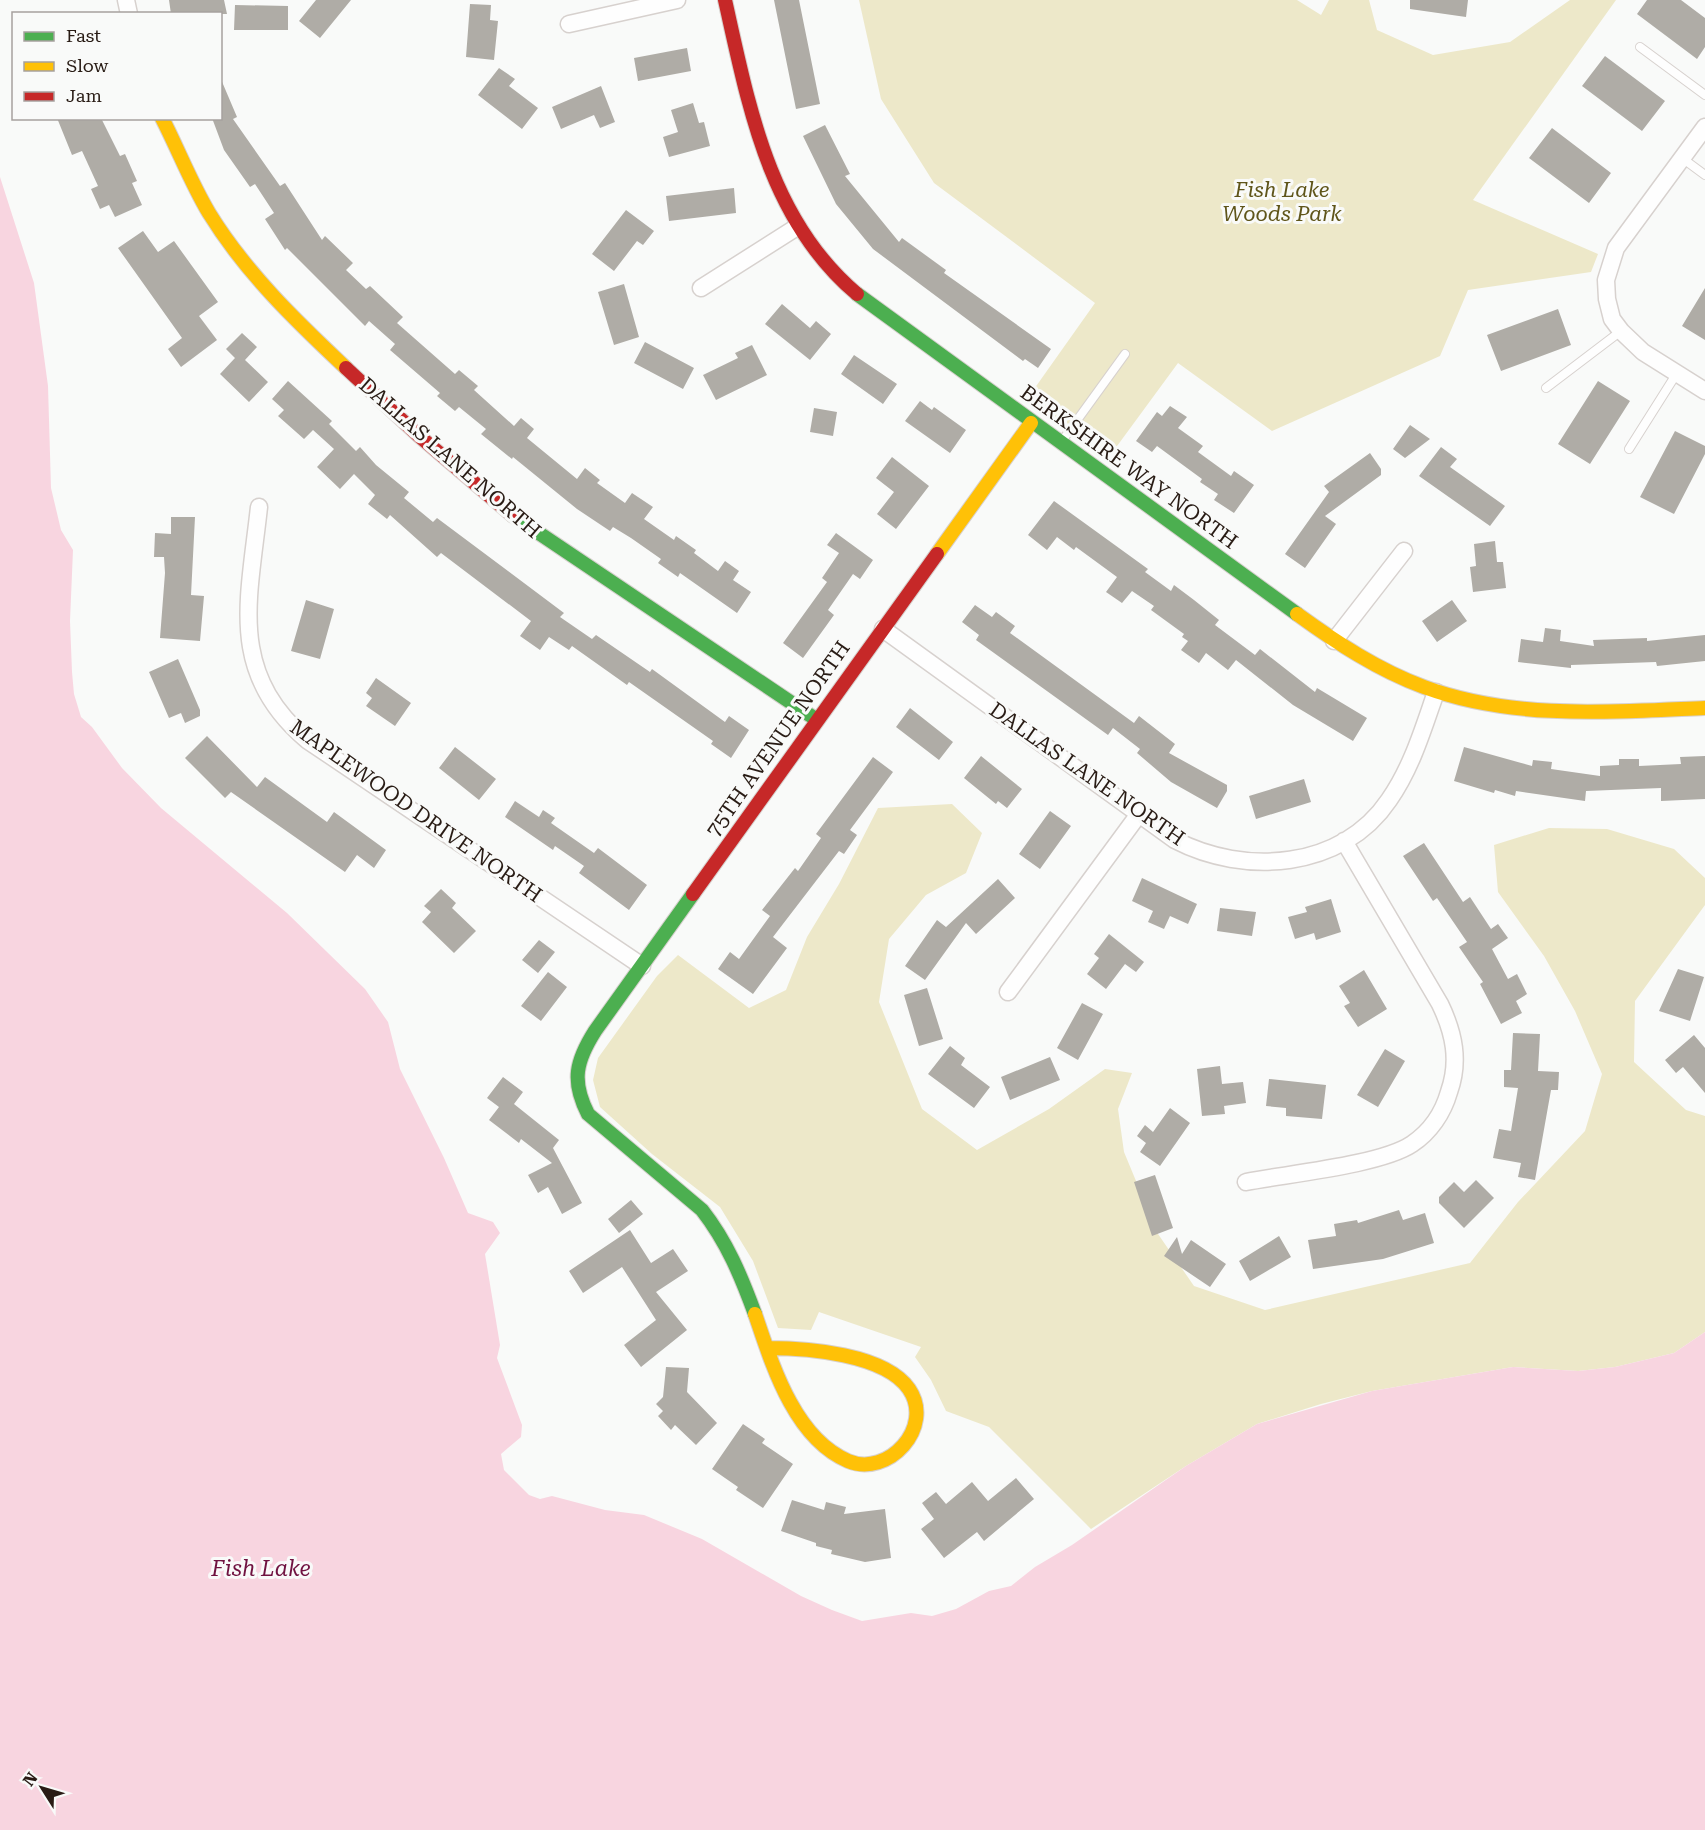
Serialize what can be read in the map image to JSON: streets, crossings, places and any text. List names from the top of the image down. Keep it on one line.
{"streets":{"street":["DALLAS LANE NORTH","BERKSHIRE WAY NORTH","75TH AVENUE NORTH","MAPLEWOOD DRIVE NORTH"]},"crossings":[["DALLAS LANE NORTH","BERKSHIRE WAY NORTH"],["DALLAS LANE NORTH","75TH AVENUE NORTH"],["BERKSHIRE WAY NORTH","75TH AVENUE NORTH"],["75TH AVENUE NORTH","MAPLEWOOD DRIVE NORTH"]],"water":["Fish Lake"],"parks":["Fish Lake Woods Park"],"legend":["Fast","Slow","Jam"],"north":"top left"}
